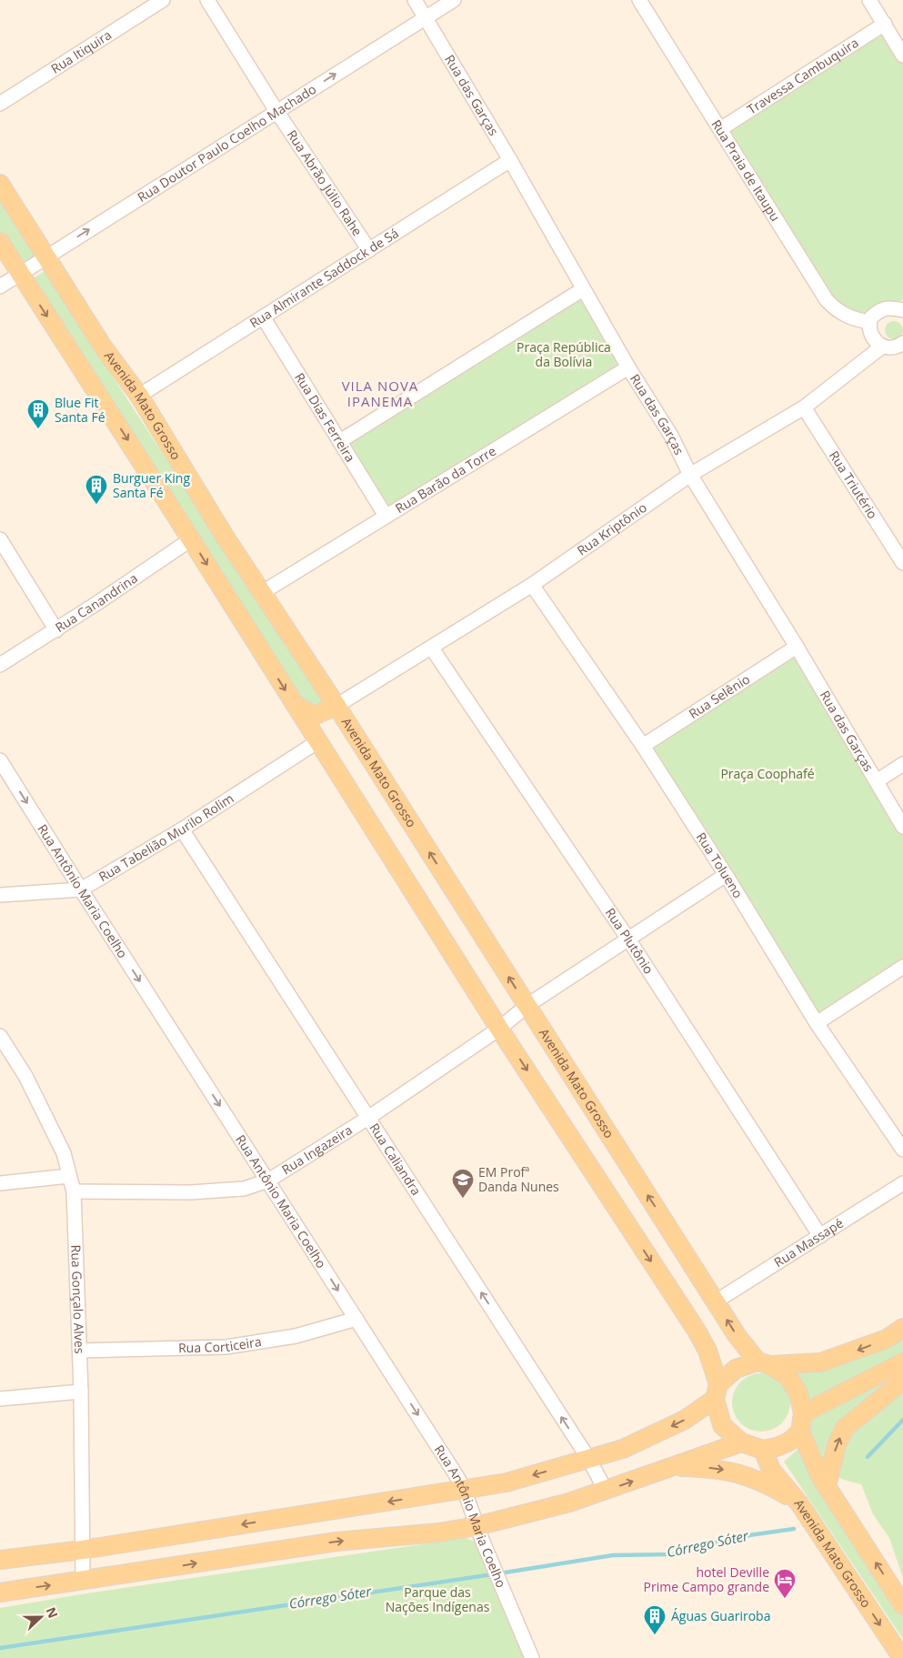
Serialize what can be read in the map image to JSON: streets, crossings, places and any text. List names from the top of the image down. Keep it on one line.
{"streets":{"main road":["Avenida Mato Grosso"],"street":["Rua Itiquira","Travessa Cambuquira","Rua das Garças","Rua Doutor Paulo Coelho Machado","Rua Praia de Itaupu","Rua Abrão Júlio Rahe","Rua Almirante Saddock de Sá","Rua Dias Ferreira","Rua Barão da Torre","Rua Triutério","Rua Kriptônio","Rua Canandrina","Rua Selênio","Rua Tabelião Murilo Rolim","Rua Tolueno","Rua Antônio Maria Coelho","Rua Plutônio","Rua Ingazeira","Rua Caliandra","Rua Massapé","Rua Gonçalo Alves","Rua Corticeira"]},"crossings":[["Travessa Cambuquira","Rua Praia de Itaupu"],["Rua das Garças","Rua Doutor Paulo Coelho Machado"],["Rua das Garças","Rua Almirante Saddock de Sá"],["Rua das Garças","Rua Barão da Torre"],["Rua das Garças","Rua Kriptônio"],["Rua das Garças","Rua Selênio"],["Rua Doutor Paulo Coelho Machado","Rua Abrão Júlio Rahe"],["Rua Doutor Paulo Coelho Machado","Avenida Mato Grosso"],["Rua Abrão Júlio Rahe","Rua Almirante Saddock de Sá"],["Rua Almirante Saddock de Sá","Avenida Mato Grosso"],["Rua Almirante Saddock de Sá","Rua Dias Ferreira"],["Avenida Mato Grosso","Rua Barão da Torre"],["Avenida Mato Grosso","Rua Kriptônio"],["Avenida Mato Grosso","Rua Ingazeira"],["Avenida Mato Grosso","Rua Massapé"],["Rua Dias Ferreira","Rua Barão da Torre"],["Rua Triutério","Rua Kriptônio"],["Rua Kriptônio","Rua Tolueno"],["Rua Kriptônio","Rua Plutônio"],["Rua Selênio","Rua Tolueno"],["Rua Tabelião Murilo Rolim","Rua Antônio Maria Coelho"],["Rua Tabelião Murilo Rolim","Rua Caliandra"],["Rua Tolueno","Rua Ingazeira"],["Rua Antônio Maria Coelho","Rua Ingazeira"],["Rua Antônio Maria Coelho","Rua Corticeira"],["Rua Plutônio","Rua Ingazeira"],["Rua Plutônio","Rua Massapé"],["Rua Ingazeira","Rua Caliandra"],["Rua Ingazeira","Rua Gonçalo Alves"],["Rua Gonçalo Alves","Rua Corticeira"]],"one_way":["Rua Doutor Paulo Coelho Machado","Rua Antônio Maria Coelho","Rua Caliandra"],"districts":["VILA NOVA IPANEMA"],"water":["Córrego Sóter"],"parks":["Praça República da Bolívia","Praça Coophafé","Parque das Nações Indígenas"],"places":{"building":["Blue Fit Santa Fé","Burguer King Santa Fé","Águas Guariroba"],"school or university":["EM Profª Danda Nunes"],"hotel":["hotel Deville Prime Campo grande"]},"north":"right"}
